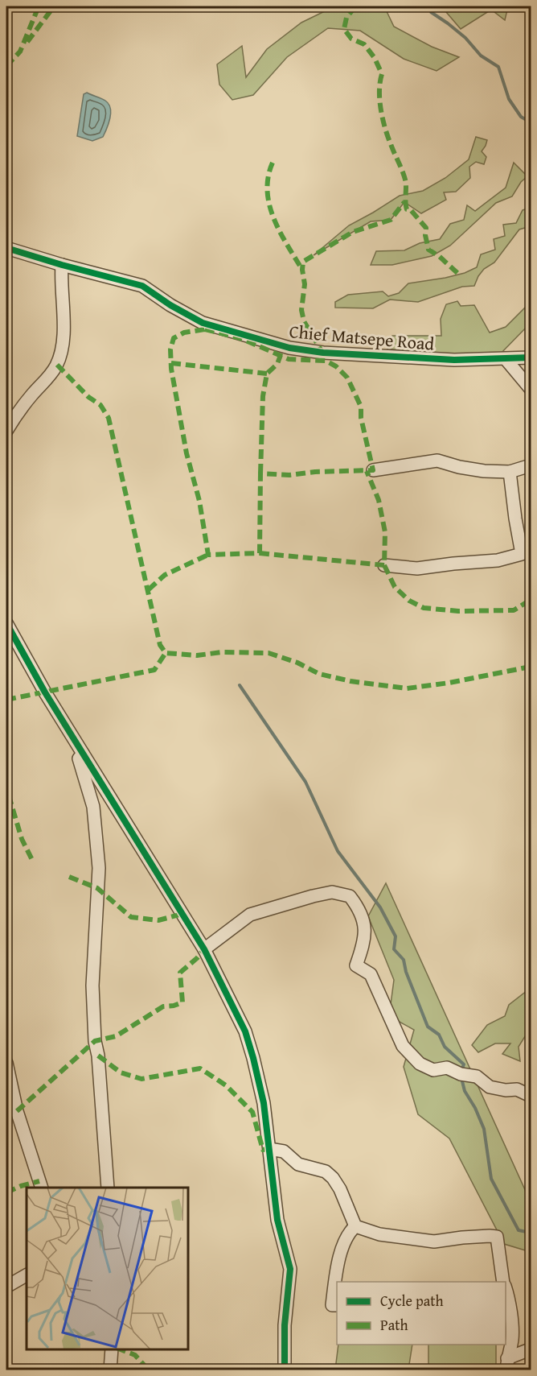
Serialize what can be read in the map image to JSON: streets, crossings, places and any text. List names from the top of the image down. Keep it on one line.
{"streets":{"street":["Chief Matsepe Road"]},"legend":["Cycle path","Path"]}
